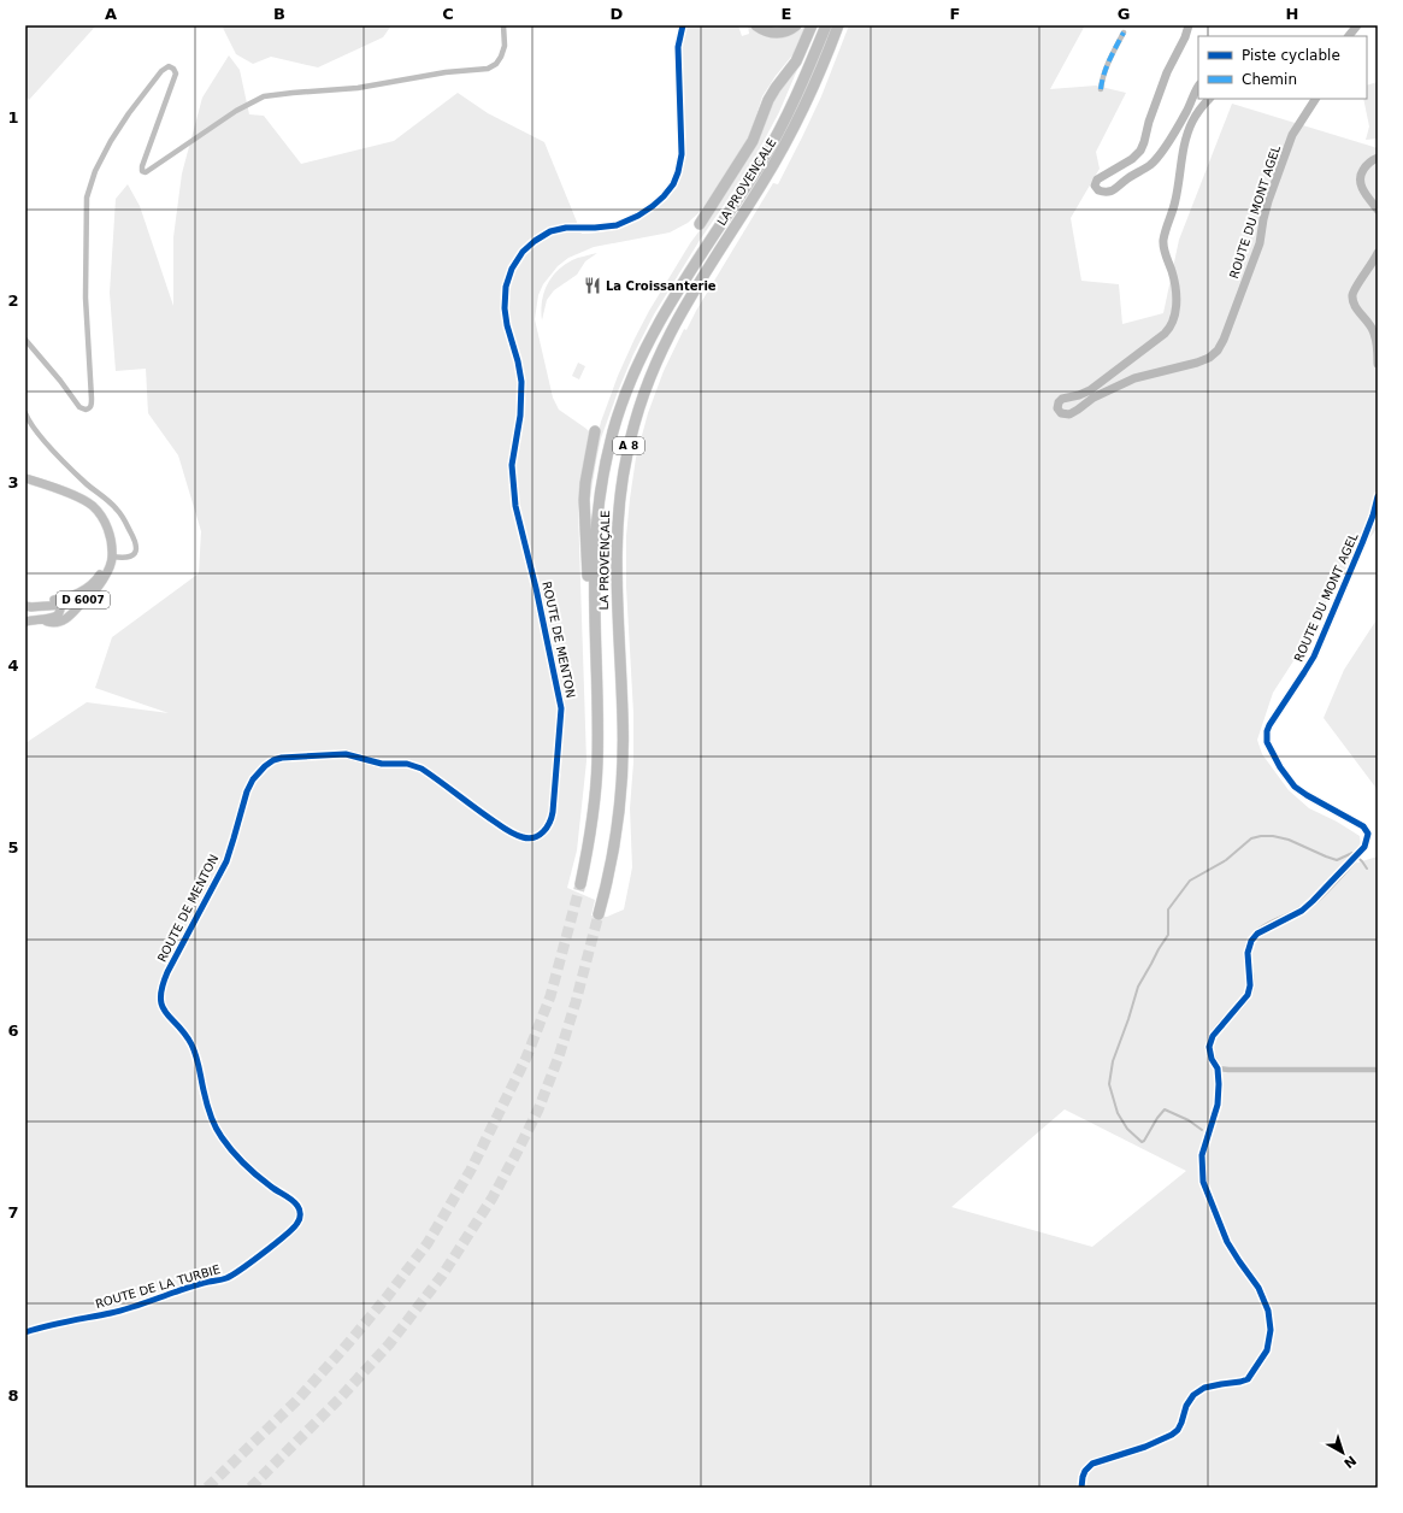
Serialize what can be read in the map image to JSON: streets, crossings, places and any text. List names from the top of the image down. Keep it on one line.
{"streets":{"highway":["LA PROVENÇALE","A 8"],"main road":["D 6007"],"street":["ROUTE DU MONT AGEL","ROUTE DE MENTON","ROUTE DE LA TURBIE"]},"crossings":[["ROUTE DE MENTON","ROUTE DE LA TURBIE"]],"places":{"restaurant":["La Croissanterie"]},"legend":["Piste cyclable","Chemin"],"north":"bottom right","grid":{"columns":["A","B","C","D","E","F","G","H"],"rows":["1","2","3","4","5","6","7","8"]}}
